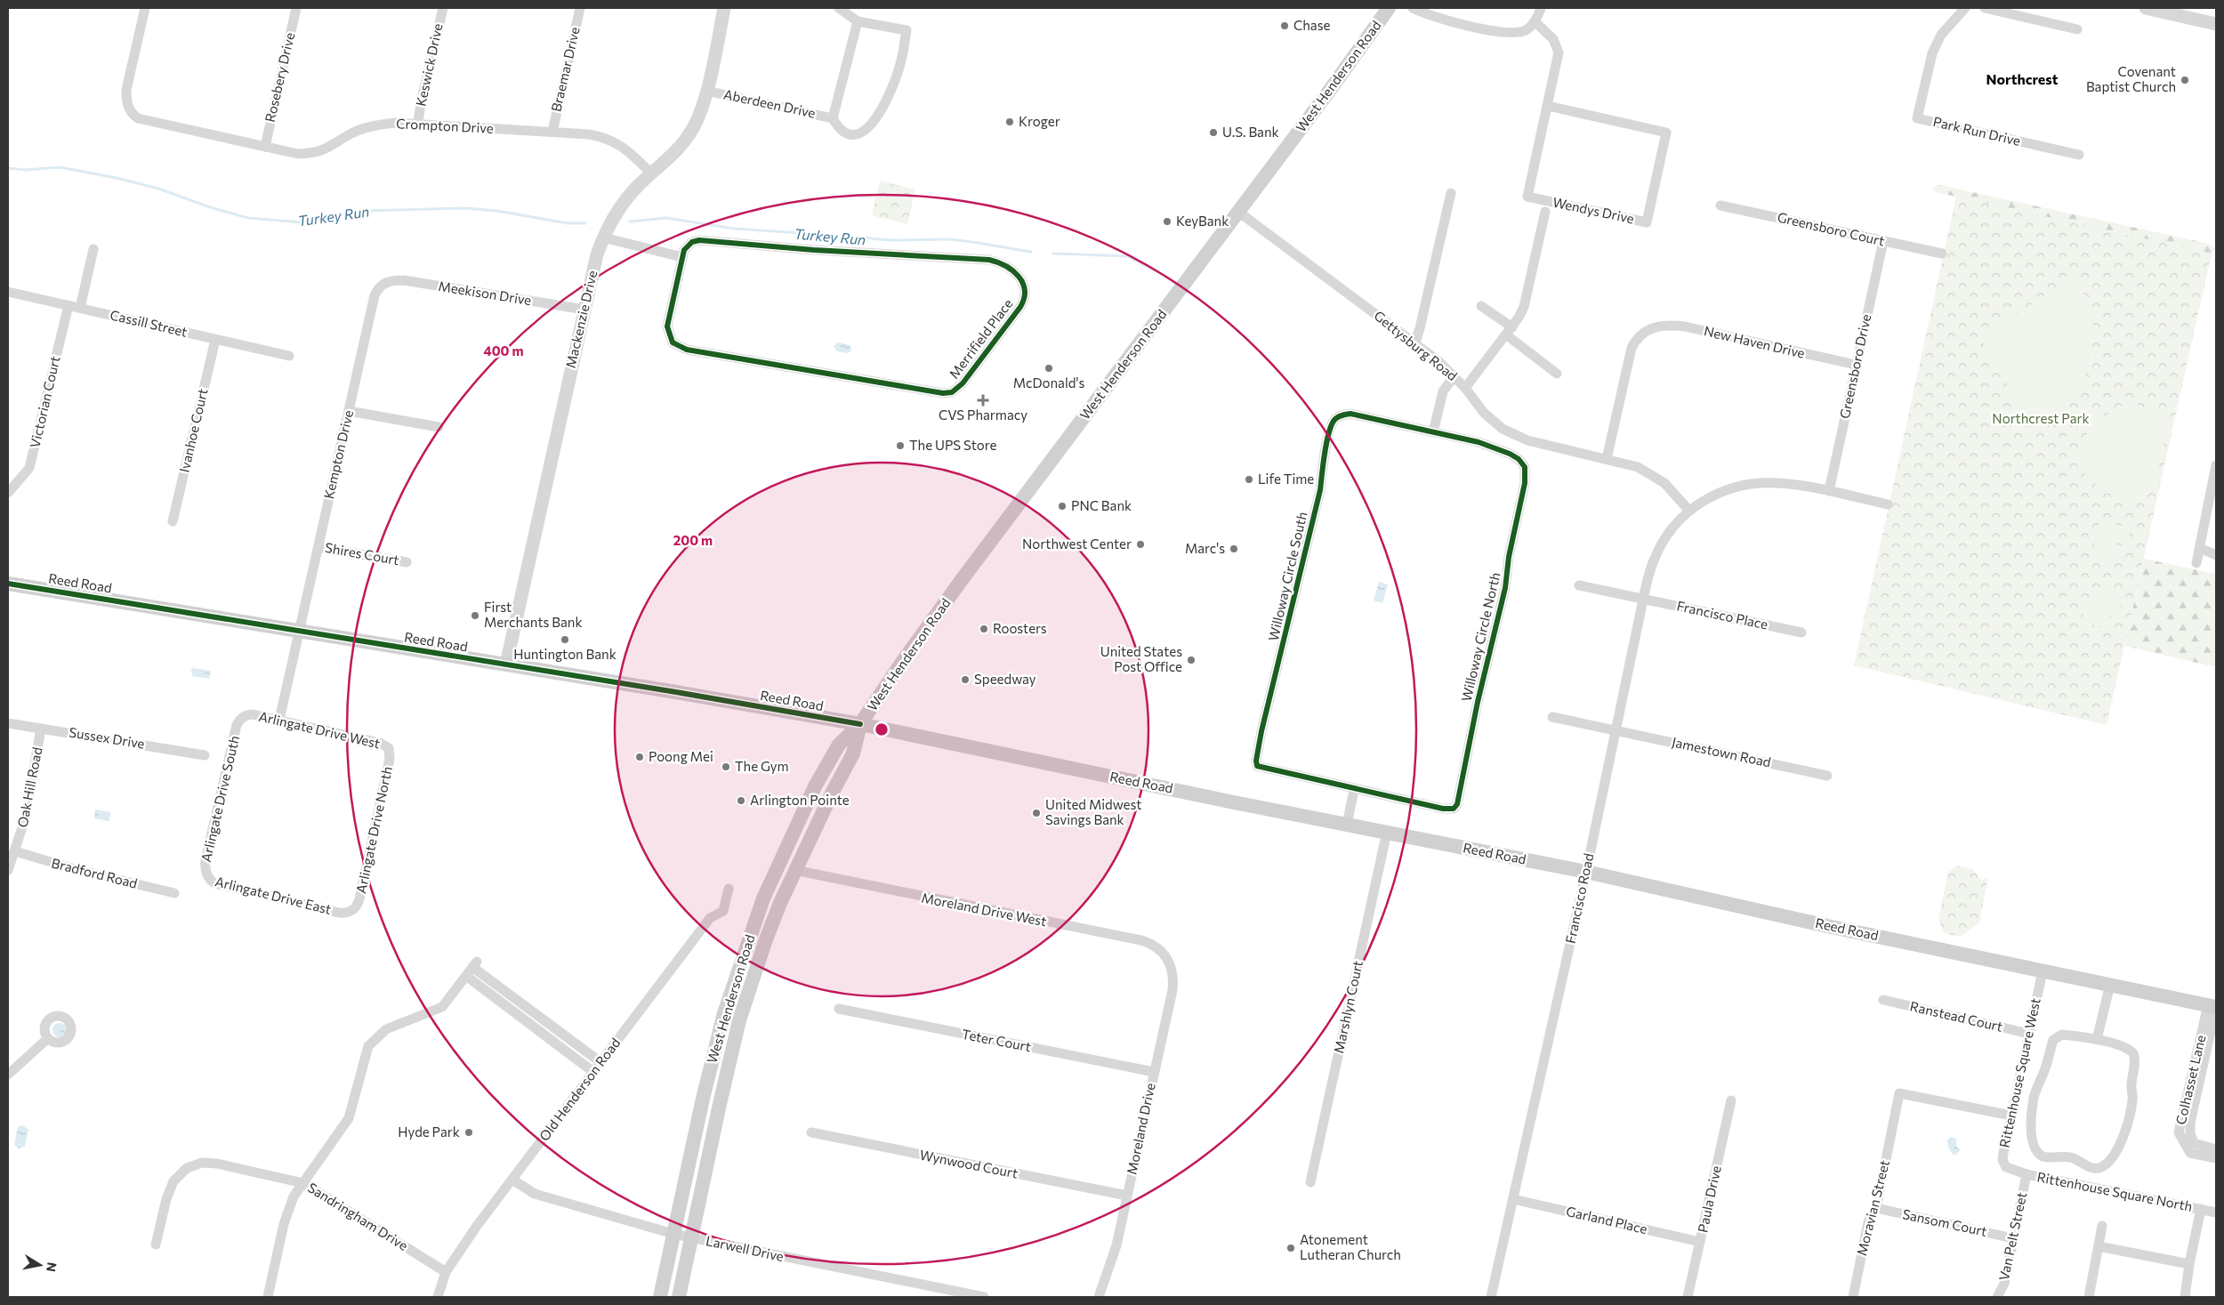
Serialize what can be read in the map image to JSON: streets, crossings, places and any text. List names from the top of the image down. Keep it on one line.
{"streets":{"main road":["West Henderson Road","Reed Road"],"street":["Keswick Drive","Braemar Drive","Rosebery Drive","Aberdeen Drive","Crompton Drive","Park Run Drive","Wendys Drive","Greensboro Court","Meekison Drive","Mackenzie Drive","Cassill Street","Merrifield Place","New Haven Drive","Gettysburg Road","Greensboro Drive","Victorian Court","Ivanhoe Court","Kempton Drive","Shires Court","Willoway Circle South","Francisco Place","Willoway Circle North","Arlingate Drive West","Sussex Drive","Jamestown Road","Oak Hill Road","Arlingate Drive South","Arlingate Drive North","Bradford Road","Arlingate Drive East","Francisco Road","Moreland Drive West","Marshlyn Court","Ranstead Court","Teter Court","Rittenhouse Square West","Colhasset Lane","Old Henderson Road","Moreland Drive","Wynwood Court","Rittenhouse Square North","Paula Drive","Moravian Street","Sandringham Drive","Garland Place","Sansom Court","Van Pelt Street","Larwell Drive"]},"crossings":[["Keswick Drive","Crompton Drive"],["Braemar Drive","Crompton Drive"],["West Henderson Road","Gettysburg Road"],["West Henderson Road","Reed Road"],["West Henderson Road","Moreland Drive West"],["West Henderson Road","Larwell Drive"],["Rosebery Drive","Crompton Drive"],["Aberdeen Drive","Mackenzie Drive"],["Crompton Drive","Mackenzie Drive"],["Greensboro Court","Greensboro Drive"],["Meekison Drive","Mackenzie Drive"],["Meekison Drive","Kempton Drive"],["Mackenzie Drive","Reed Road"],["Cassill Street","Victorian Court"],["Cassill Street","Ivanhoe Court"],["New Haven Drive","Gettysburg Road"],["New Haven Drive","Greensboro Drive"],["Gettysburg Road","Francisco Road"],["Kempton Drive","Shires Court"],["Kempton Drive","Reed Road"],["Kempton Drive","Arlingate Drive West"],["Willoway Circle South","Willoway Circle North"],["Reed Road","Francisco Road"],["Reed Road","Marshlyn Court"],["Reed Road","Rittenhouse Square West"],["Reed Road","Colhasset Lane"],["Francisco Place","Francisco Road"],["Arlingate Drive West","Arlingate Drive South"],["Arlingate Drive West","Arlingate Drive North"],["Sussex Drive","Oak Hill Road"],["Jamestown Road","Francisco Road"],["Oak Hill Road","Bradford Road"],["Arlingate Drive South","Arlingate Drive East"],["Arlingate Drive North","Arlingate Drive East"],["Francisco Road","Garland Place"],["Moreland Drive West","Moreland Drive"],["Ranstead Court","Rittenhouse Square West"],["Teter Court","Moreland Drive"],["Rittenhouse Square West","Rittenhouse Square North"],["Rittenhouse Square West","Moravian Street"],["Old Henderson Road","Sandringham Drive"],["Old Henderson Road","Larwell Drive"],["Moreland Drive","Wynwood Court"],["Rittenhouse Square North","Van Pelt Street"],["Paula Drive","Garland Place"],["Moravian Street","Sansom Court"],["Sansom Court","Van Pelt Street"]],"districts":["Northcrest"],"water":["Turkey Run"],"parks":["Northcrest Park"],"places":{"other":["Chase","Covenant Baptist Church","Kroger","U.S. Bank","KeyBank","McDonald's","The UPS Store","Life Time","PNC Bank","Northwest Center","Marc's","First Merchants Bank","Roosters","Huntington Bank","United States Post Office","Speedway","Poong Mei","The Gym","Arlington Pointe","United Midwest Savings Bank","Hyde Park","Atonement Lutheran Church"],"health":["CVS Pharmacy"]},"north":"right","rings":["400 m","200 m"]}
